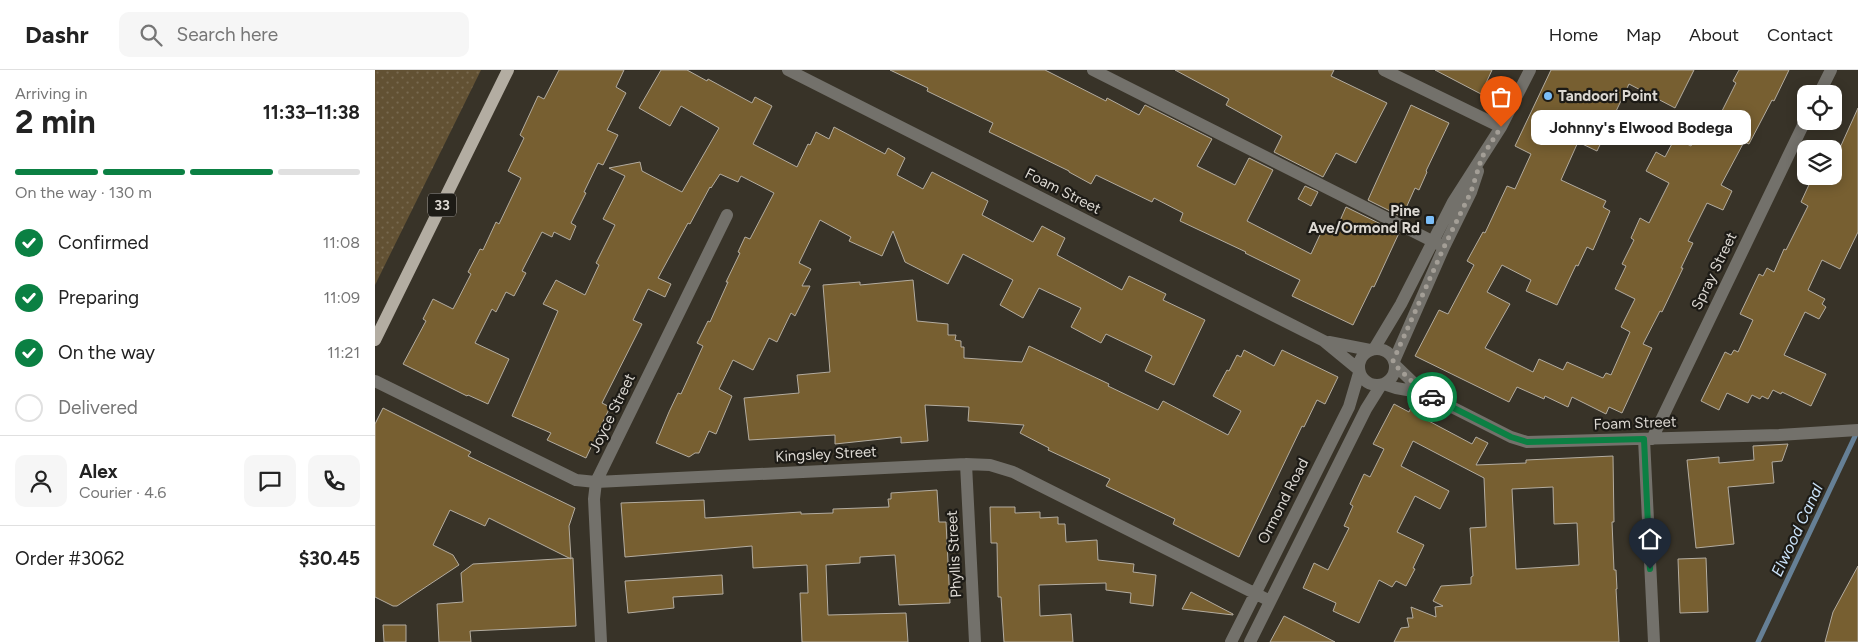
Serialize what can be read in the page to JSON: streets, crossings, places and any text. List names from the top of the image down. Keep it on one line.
{"streets":{"main road":["33"],"street":["Foam Street","Spray Street","Joyce Street","Kingsley Street","Ormond Road","Phyllis Street"]},"crossings":[["Foam Street","Spray Street"],["Foam Street","Ormond Road"],["Joyce Street","Kingsley Street"],["Kingsley Street","Ormond Road"],["Kingsley Street","Phyllis Street"]],"water":["Elwood Canal"],"places":{"other":["Tandoori Point","Johnny's Elwood Bodega"],"transit":["Pine Ave/Ormond Rd"]},"page":{"header":"Dashr","search":"Search here","nav":["Home","Map","About","Contact"],"heading":["2 min","Arriving in","11:33–11:38"],"panel":["Alex","Courier · 4.6","Order #3062","$30.45"],"bubble":"Johnny's Elwood Bodega","bar":"On the way · 130 m","list":[["Confirmed","11:08"],["Preparing","11:09"],["On the way","11:21"],"Delivered"]}}
